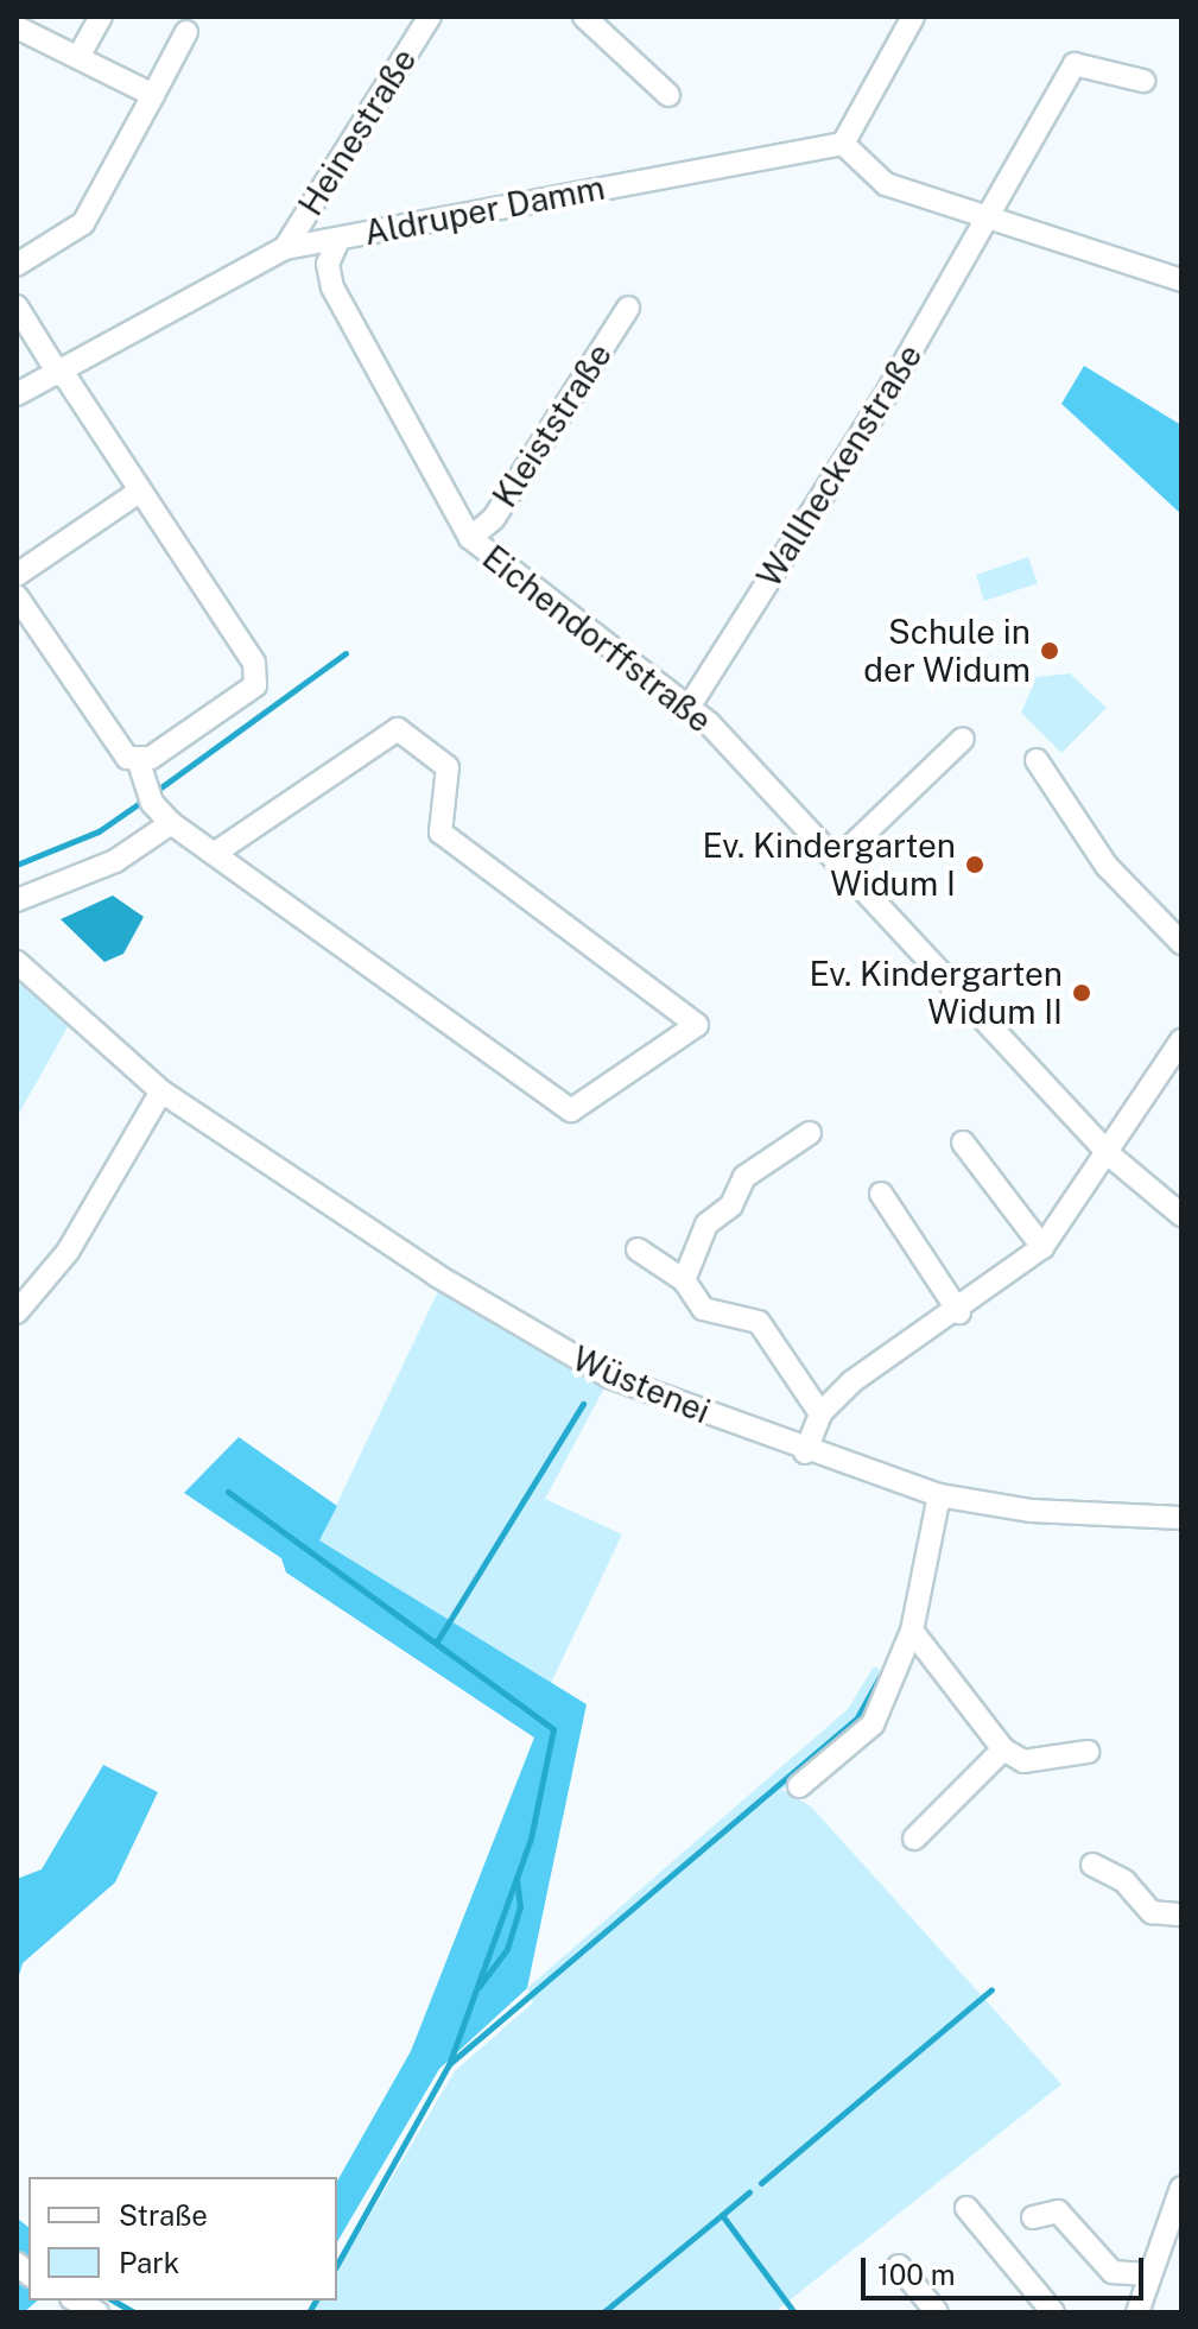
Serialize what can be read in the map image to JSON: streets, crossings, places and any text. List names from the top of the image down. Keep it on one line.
{"streets":{"street":["Heinestraße","Aldruper Damm","Kleiststraße","Wallheckenstraße","Eichendorffstraße","Wüstenei"]},"crossings":[["Heinestraße","Aldruper Damm"],["Aldruper Damm","Eichendorffstraße"],["Kleiststraße","Eichendorffstraße"],["Wallheckenstraße","Eichendorffstraße"]],"places":["Schule in der Widum","Ev. Kindergarten Widum I","Ev. Kindergarten Widum II"],"legend":["Straße","Park"],"scale_bar":"100 m"}
